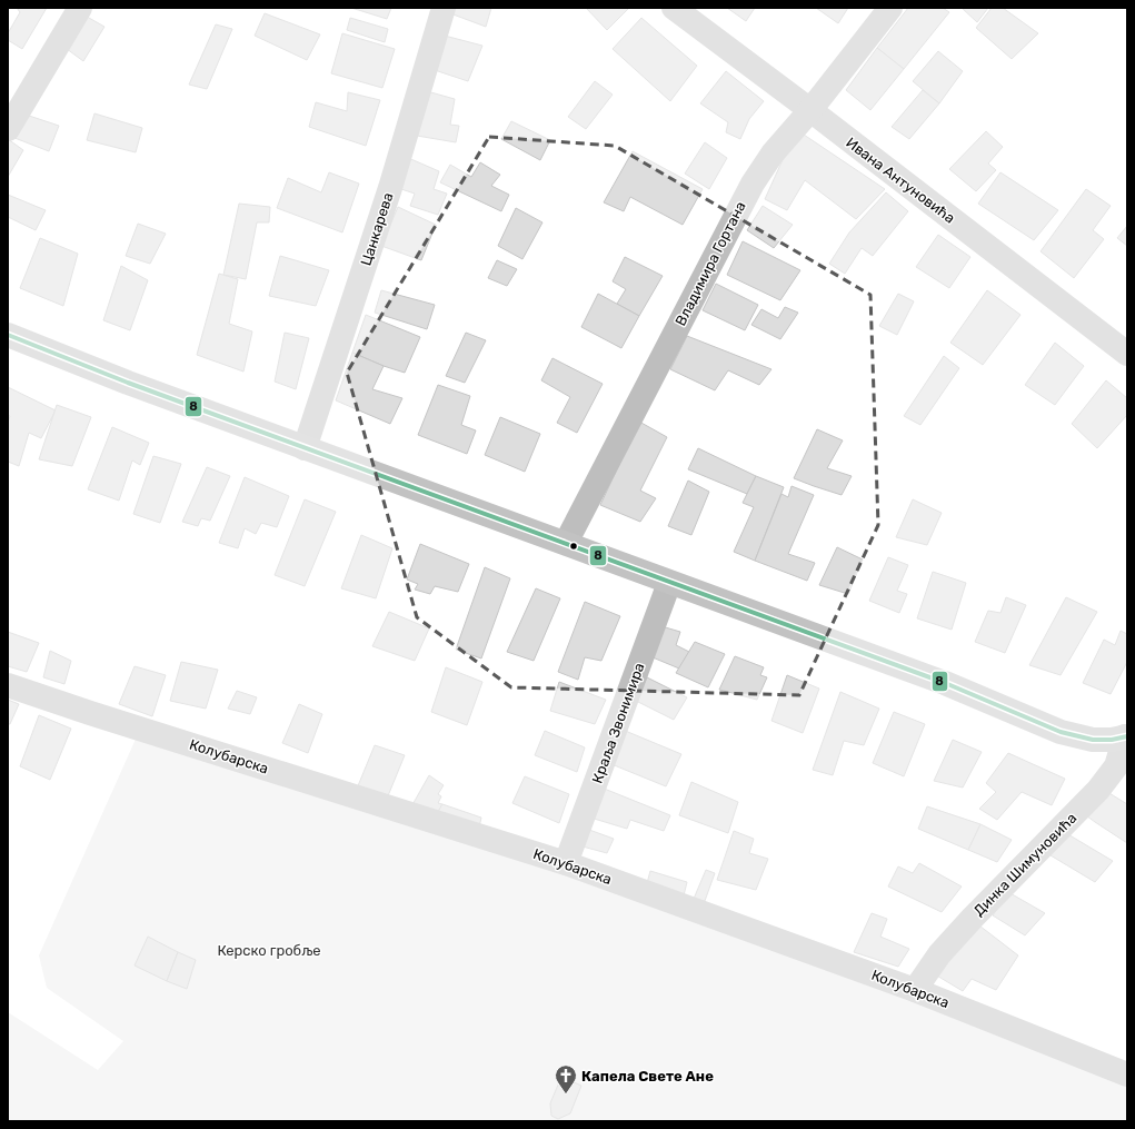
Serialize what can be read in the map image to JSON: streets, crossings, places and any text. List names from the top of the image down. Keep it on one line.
{"streets":{"street":["Ивана Антуновића","Цанкарева","Владимира Гортана","Краља Звонимира","Колубарска","Динка Шимуновића"]},"crossings":[["Ивана Антуновића","Владимира Гортана"],["Краља Звонимира","Колубарска"],["Колубарска","Динка Шимуновића"]],"parks":["Керско гробље"],"places":{"church":["Капела Свете Ане"]},"lines":["transit line 8"]}
